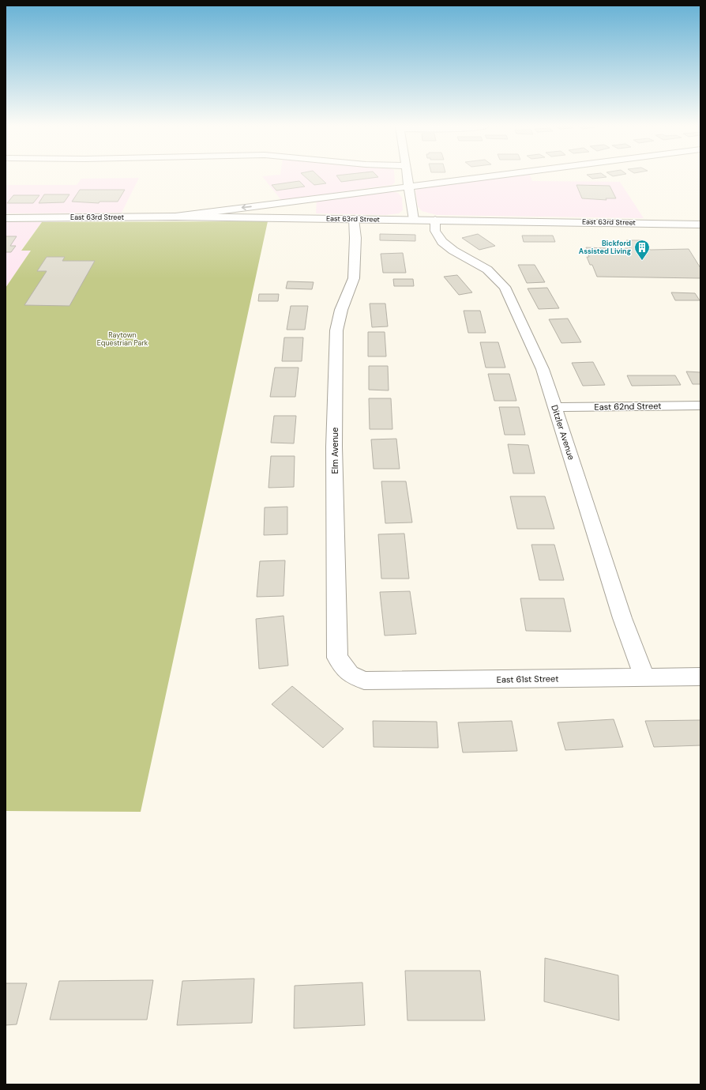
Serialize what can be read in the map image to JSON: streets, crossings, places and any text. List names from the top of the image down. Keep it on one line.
{"streets":{"street":["East 63rd Street","East 62nd Street","Ditzler Avenue","Elm Avenue","East 61st Street"]},"crossings":[["East 63rd Street","Ditzler Avenue"],["East 63rd Street","Elm Avenue"],["East 62nd Street","Ditzler Avenue"],["Ditzler Avenue","East 61st Street"],["Elm Avenue","East 61st Street"]],"parks":["Raytown Equestrian Park"],"places":{"building":["Bickford Assisted Living"]}}
